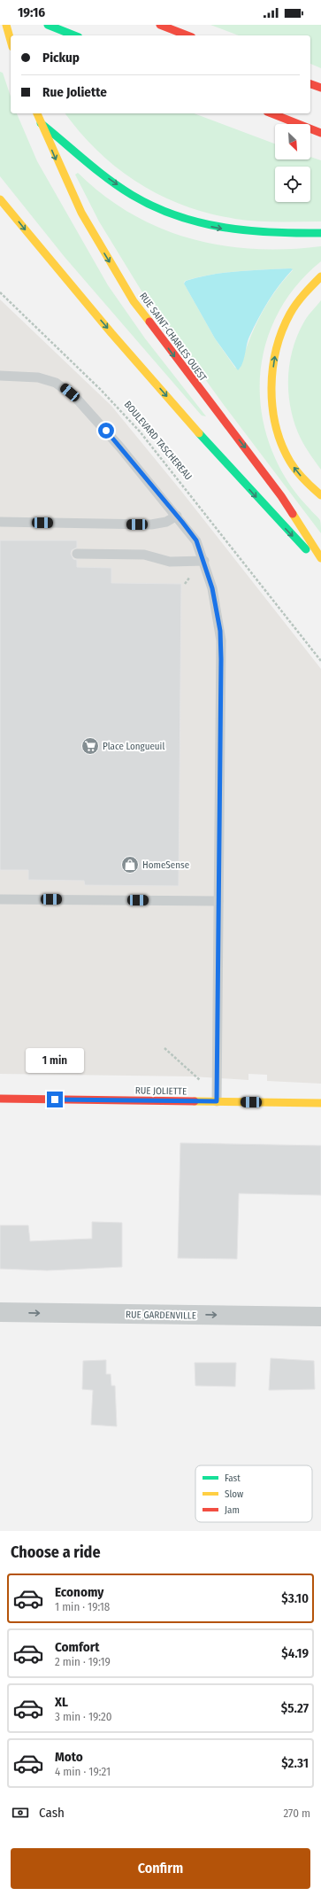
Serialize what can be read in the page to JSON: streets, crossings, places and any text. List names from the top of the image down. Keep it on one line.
{"streets":{"main road":["RUE SAINT-CHARLES OUEST","RUE JOLIETTE"],"street":["RUE GARDENVILLE"],"path":["BOULEVARD TASCHEREAU"]},"one_way":["RUE GARDENVILLE"],"places":{"supermarket":["Place Longueuil"],"shop":["HomeSense"]},"legend":["Fast","Slow","Jam"],"north":"bottom right","page":{"status":"19:16","banner":["Pickup","Rue Joliette"],"bubble":"1 min","heading":"Choose a ride","list":[{"name":"Economy","note":"1 min · 19:18","value":"$3.10"},{"name":"Comfort","note":"2 min · 19:19","value":"$4.19"},{"name":"XL","note":"3 min · 19:20","value":"$5.27"},{"name":"Moto","note":"4 min · 19:21","value":"$2.31"}],"pay":["Cash","270 m"],"buttons":"Confirm"}}
